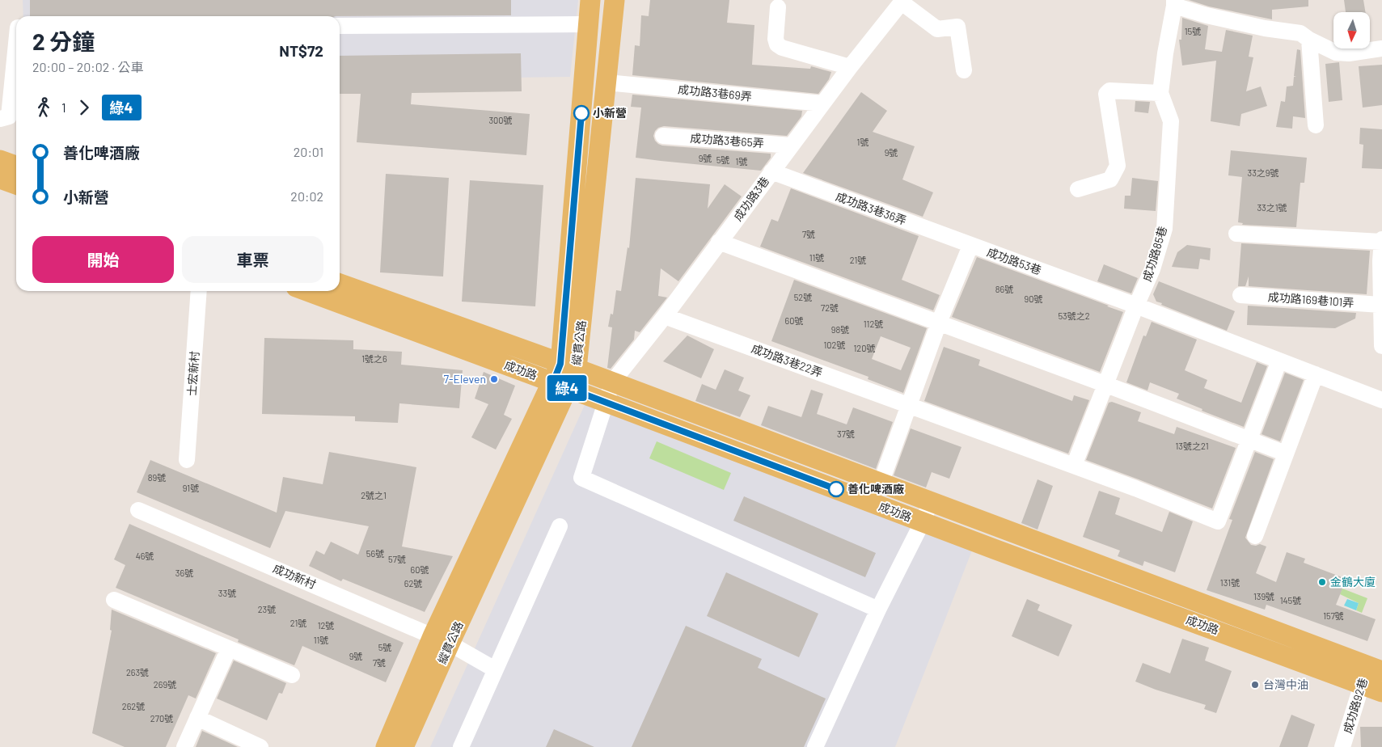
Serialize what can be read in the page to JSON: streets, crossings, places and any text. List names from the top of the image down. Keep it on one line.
{"streets":{"main road":["縱貫公路","成功路"],"street":["成功路3巷69弄","成功路3巷65弄","成功路3巷","成功路3巷36弄","成功路85巷","成功路53巷","成功路169巷101弄","成功路3巷22弄","士宏新村","成功新村","成功路92巷"]},"crossings":[["成功路3巷69弄","成功路3巷"],["成功路3巷69弄","縱貫公路"],["成功路3巷65弄","成功路3巷"],["成功路3巷","成功路3巷36弄"],["成功路3巷","成功路3巷22弄"],["成功路3巷","成功路"],["成功路3巷36弄","成功路53巷"],["成功路85巷","成功路53巷"],["縱貫公路","成功路"],["縱貫公路","成功新村"],["成功路","成功路92巷"]],"places":["小新營","7-Eleven","善化啤酒廠","金鶴大廈","台灣中油"],"lines":["bus line 綠4"],"house_numbers":["15號","300號","1號","9號","9號","5號","1號","33之9號","33之1號","7號","11號","21號","86號","52號","90號","72號","53號之2","60號","112號","98號","102號","120號","1號之6","37號","13號之21","89號","91號","2號之1","56號","46號","57號","60號","36號","131號","62號","33號","139號","145號","23號","157號","21號","12號","11號","5號","9號","7號","263號","269號","262號","270號"],"north":"bottom","page":{"on_map":"綠4","heading":["2 分鐘","20:00 – 20:02 · 公車","NT$72"],"legs":["1","綠4"],"list":[{"name":"善化啤酒廠","value":"20:01"},{"name":"小新營","value":"20:02"}],"buttons":["開始","車票"]}}
